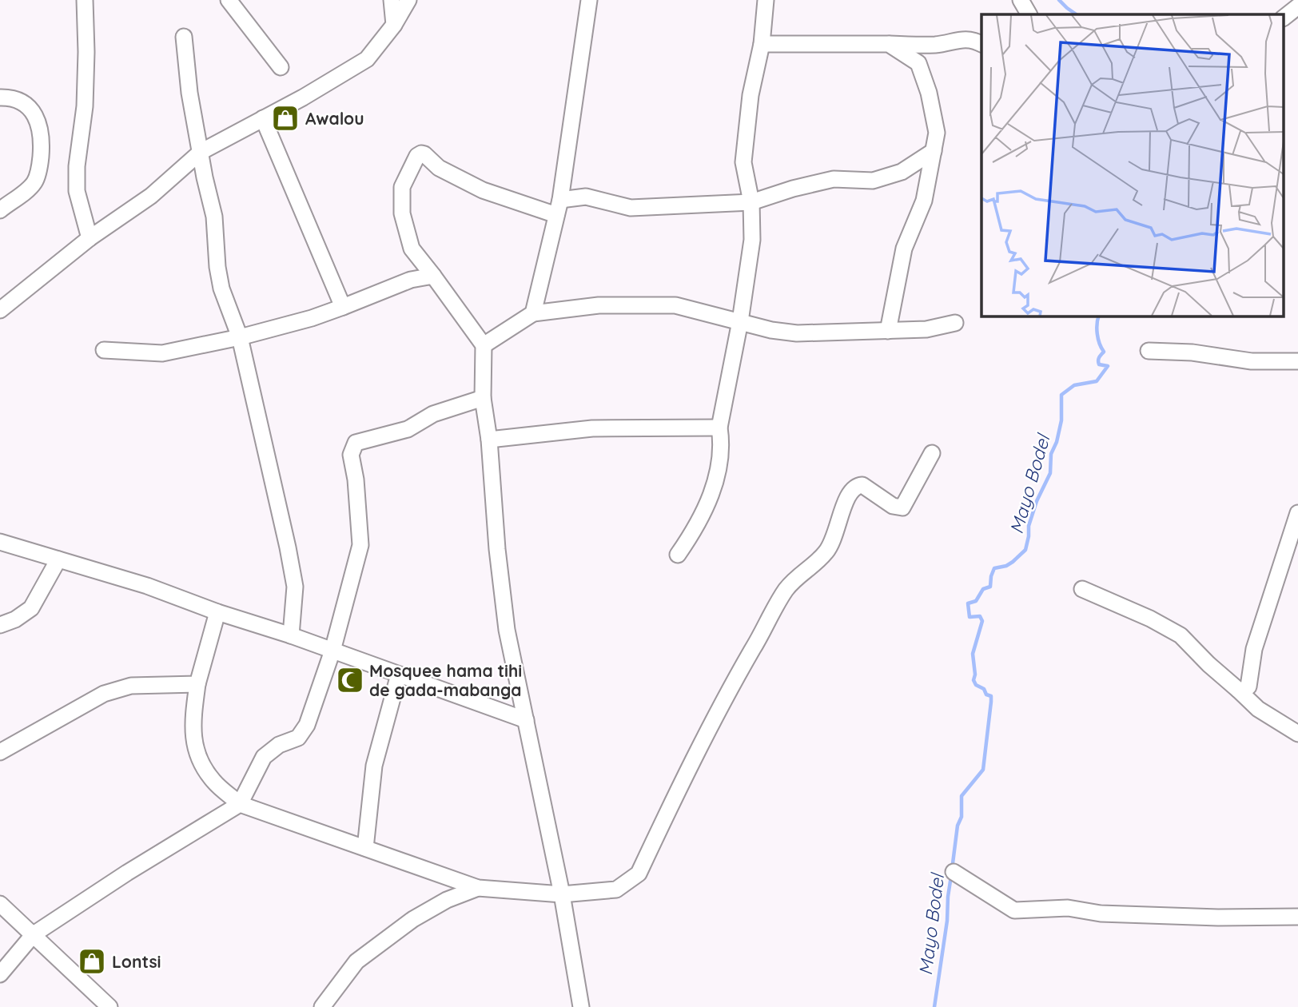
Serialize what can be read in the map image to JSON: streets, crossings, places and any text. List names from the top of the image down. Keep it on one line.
{"water":["Mayo Bodel"],"places":{"shop":["Awalou","Lontsi"],"mosque":["Mosquee hama tihi de gada-mabanga"]}}
